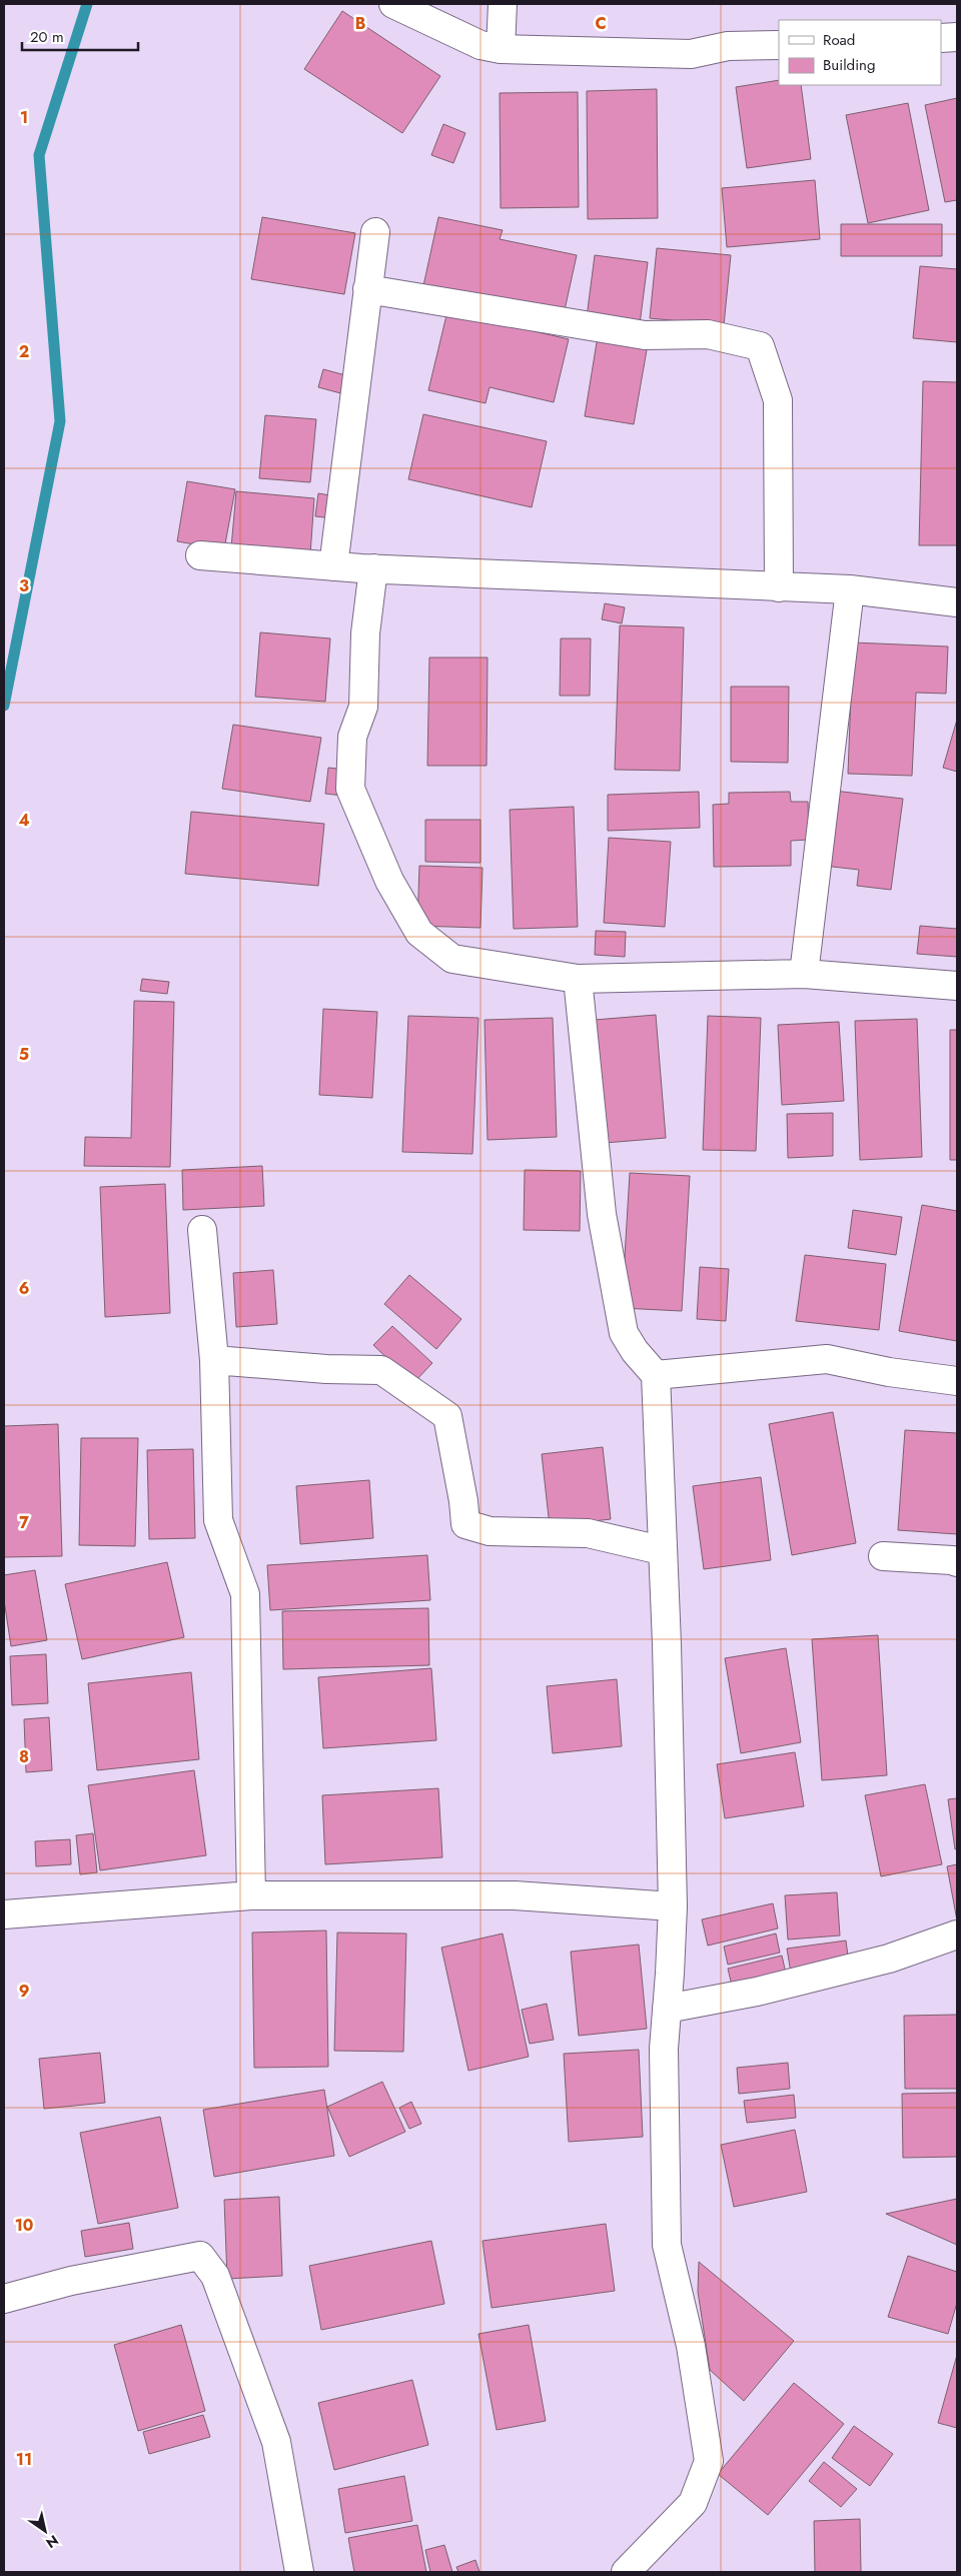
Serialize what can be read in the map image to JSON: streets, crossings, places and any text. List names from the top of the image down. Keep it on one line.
{"legend":["Road","Building"],"scale_bar":"20 m","north":"bottom right","grid":{"columns":["B","C"],"rows":["1","2","3","4","5","6","7","8","9","10","11"]}}
